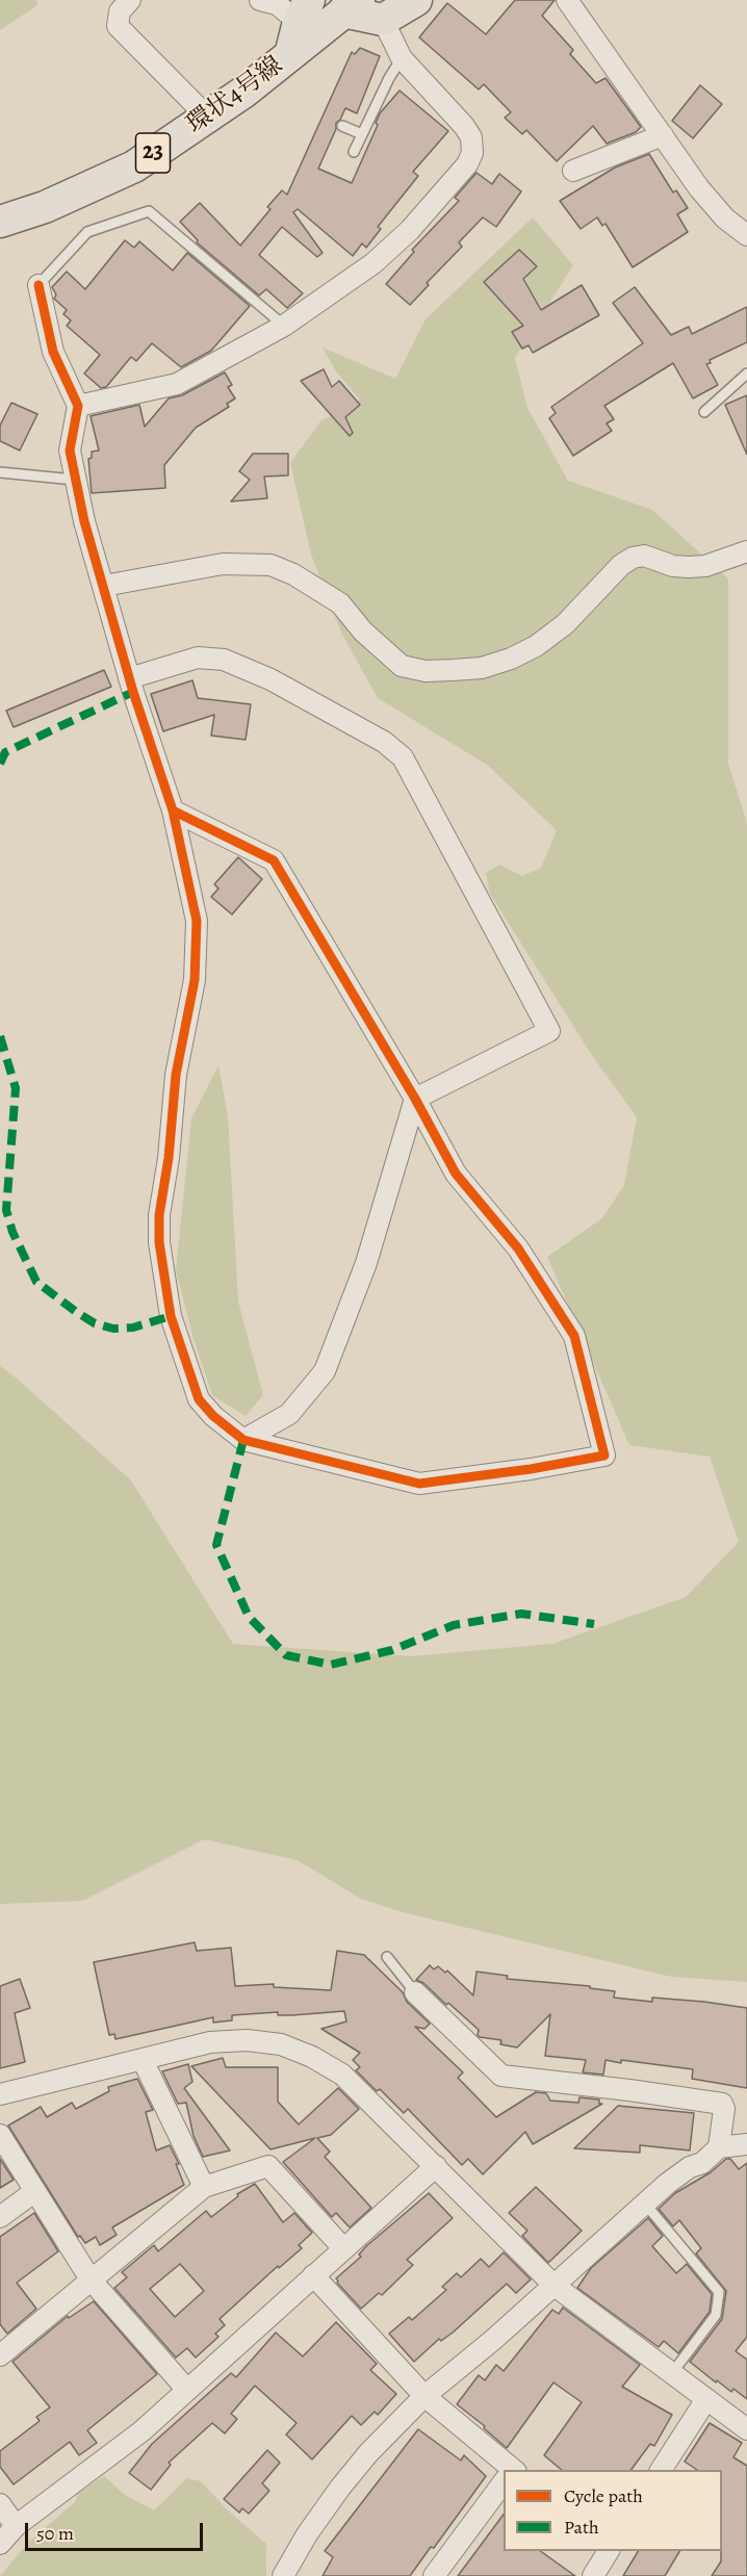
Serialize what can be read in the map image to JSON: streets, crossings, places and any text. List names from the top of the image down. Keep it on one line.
{"streets":{"main road":["環状4号線","23"]},"crossings":[["環状4号線","23"]],"legend":["Cycle path","Path"],"scale_bar":"50 m"}
